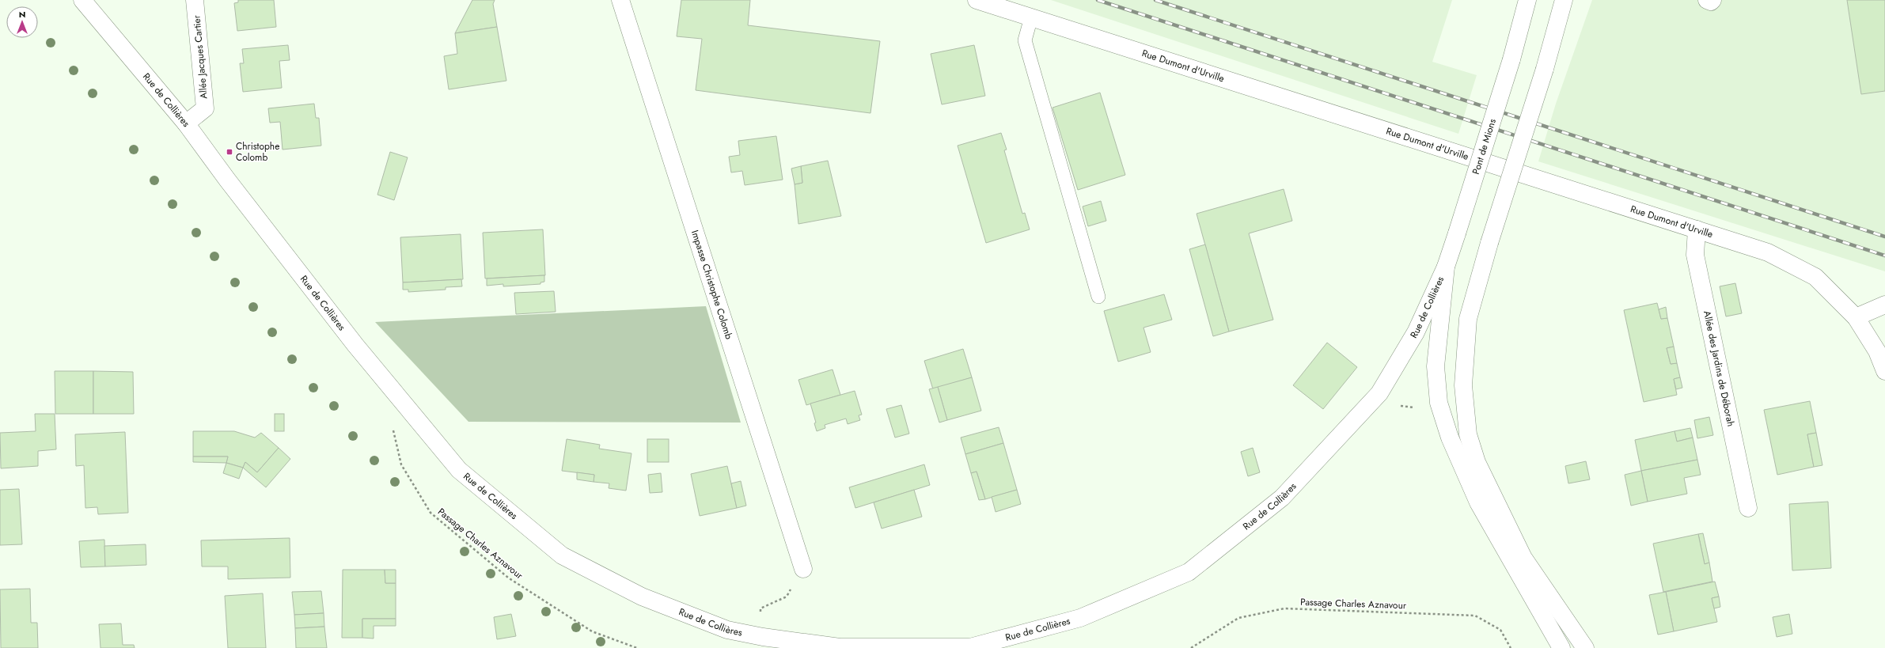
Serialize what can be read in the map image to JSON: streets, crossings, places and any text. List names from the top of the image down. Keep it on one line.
{"streets":{"main road":["Allée Jacques Cartier","Rue Dumont d'Urville","Rue de Collières","Pont de Mions","Impasse Christophe Colomb","Allée des Jardins de Déborah"],"path":["Passage Charles Aznavour"]},"crossings":[["Allée Jacques Cartier","Rue de Collières"],["Rue Dumont d'Urville","Allée des Jardins de Déborah"],["Rue de Collières","Pont de Mions"]],"places":{"transit":["Christophe Colomb"]},"north":"top"}
